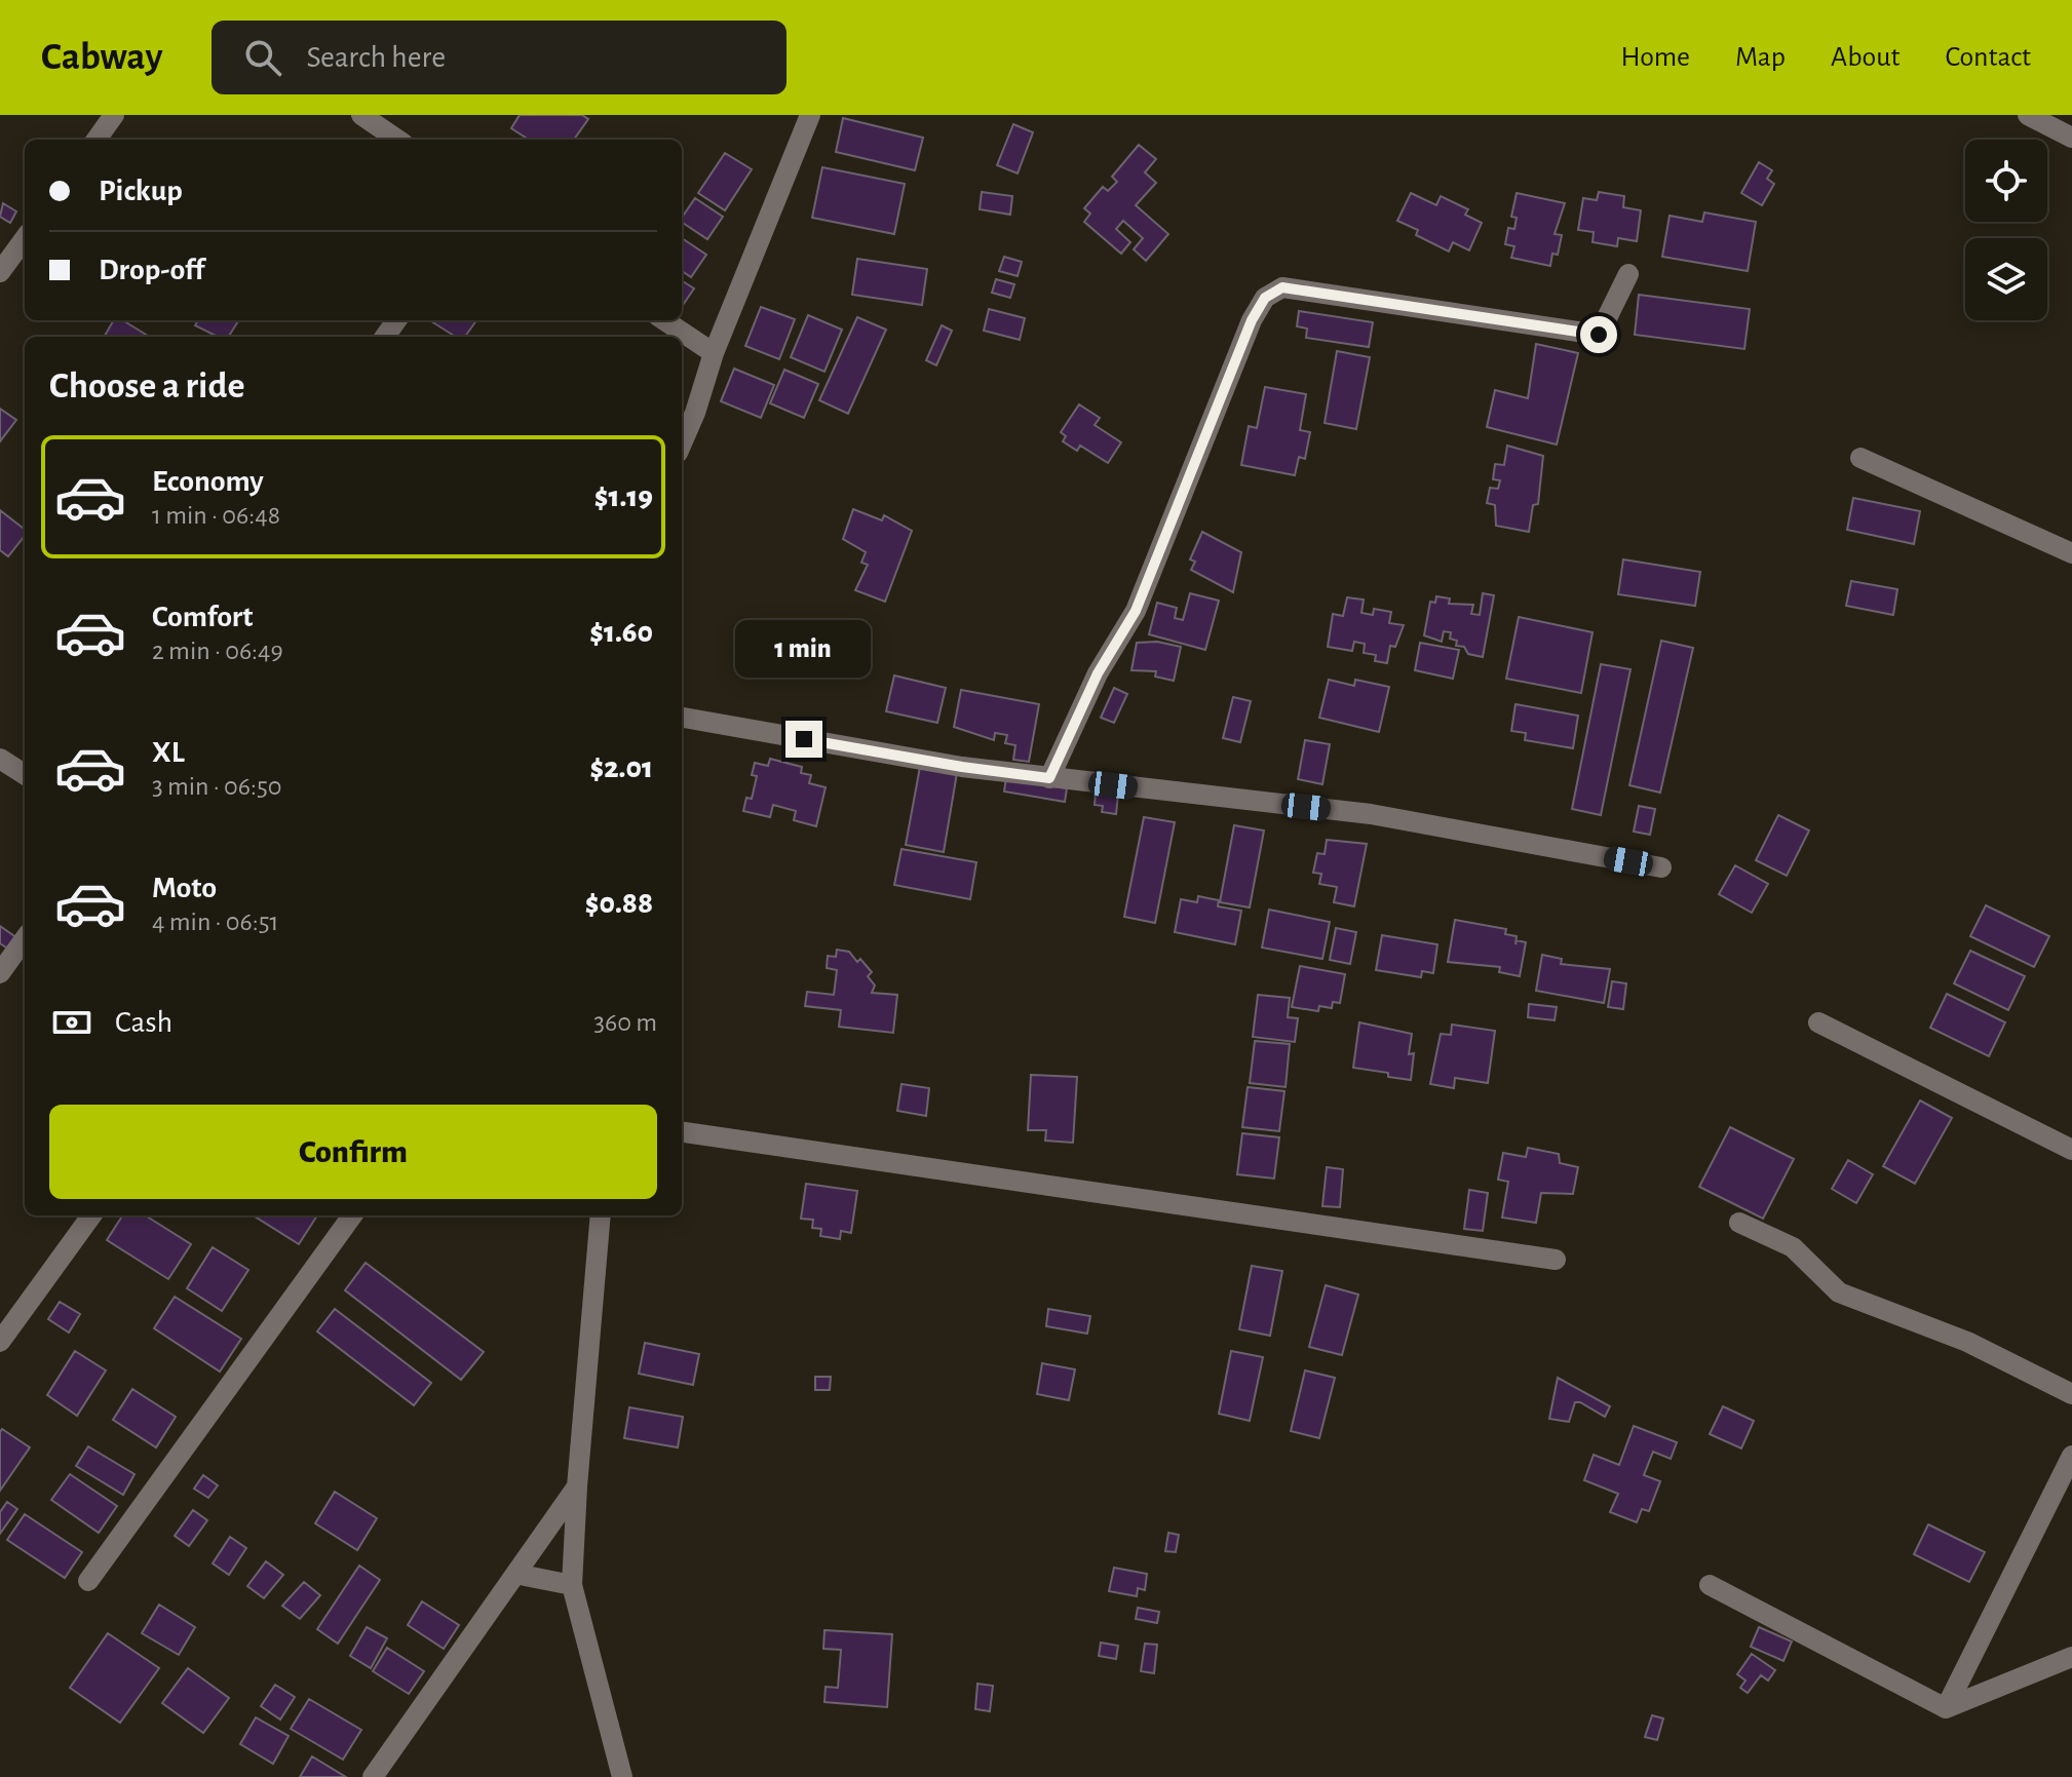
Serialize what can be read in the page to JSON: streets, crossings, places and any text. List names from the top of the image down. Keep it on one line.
{"page":{"header":"Cabway","search":"Search here","nav":["Home","Map","About","Contact"],"banner":["Pickup","Drop-off"],"heading":"Choose a ride","list":[{"name":"Economy","note":"1 min · 06:48","value":"$1.19"},{"name":"Comfort","note":"2 min · 06:49","value":"$1.60"},{"name":"XL","note":"3 min · 06:50","value":"$2.01"},{"name":"Moto","note":"4 min · 06:51","value":"$0.88"}],"bubble":"1 min","pay":["Cash","360 m"],"buttons":"Confirm"}}
